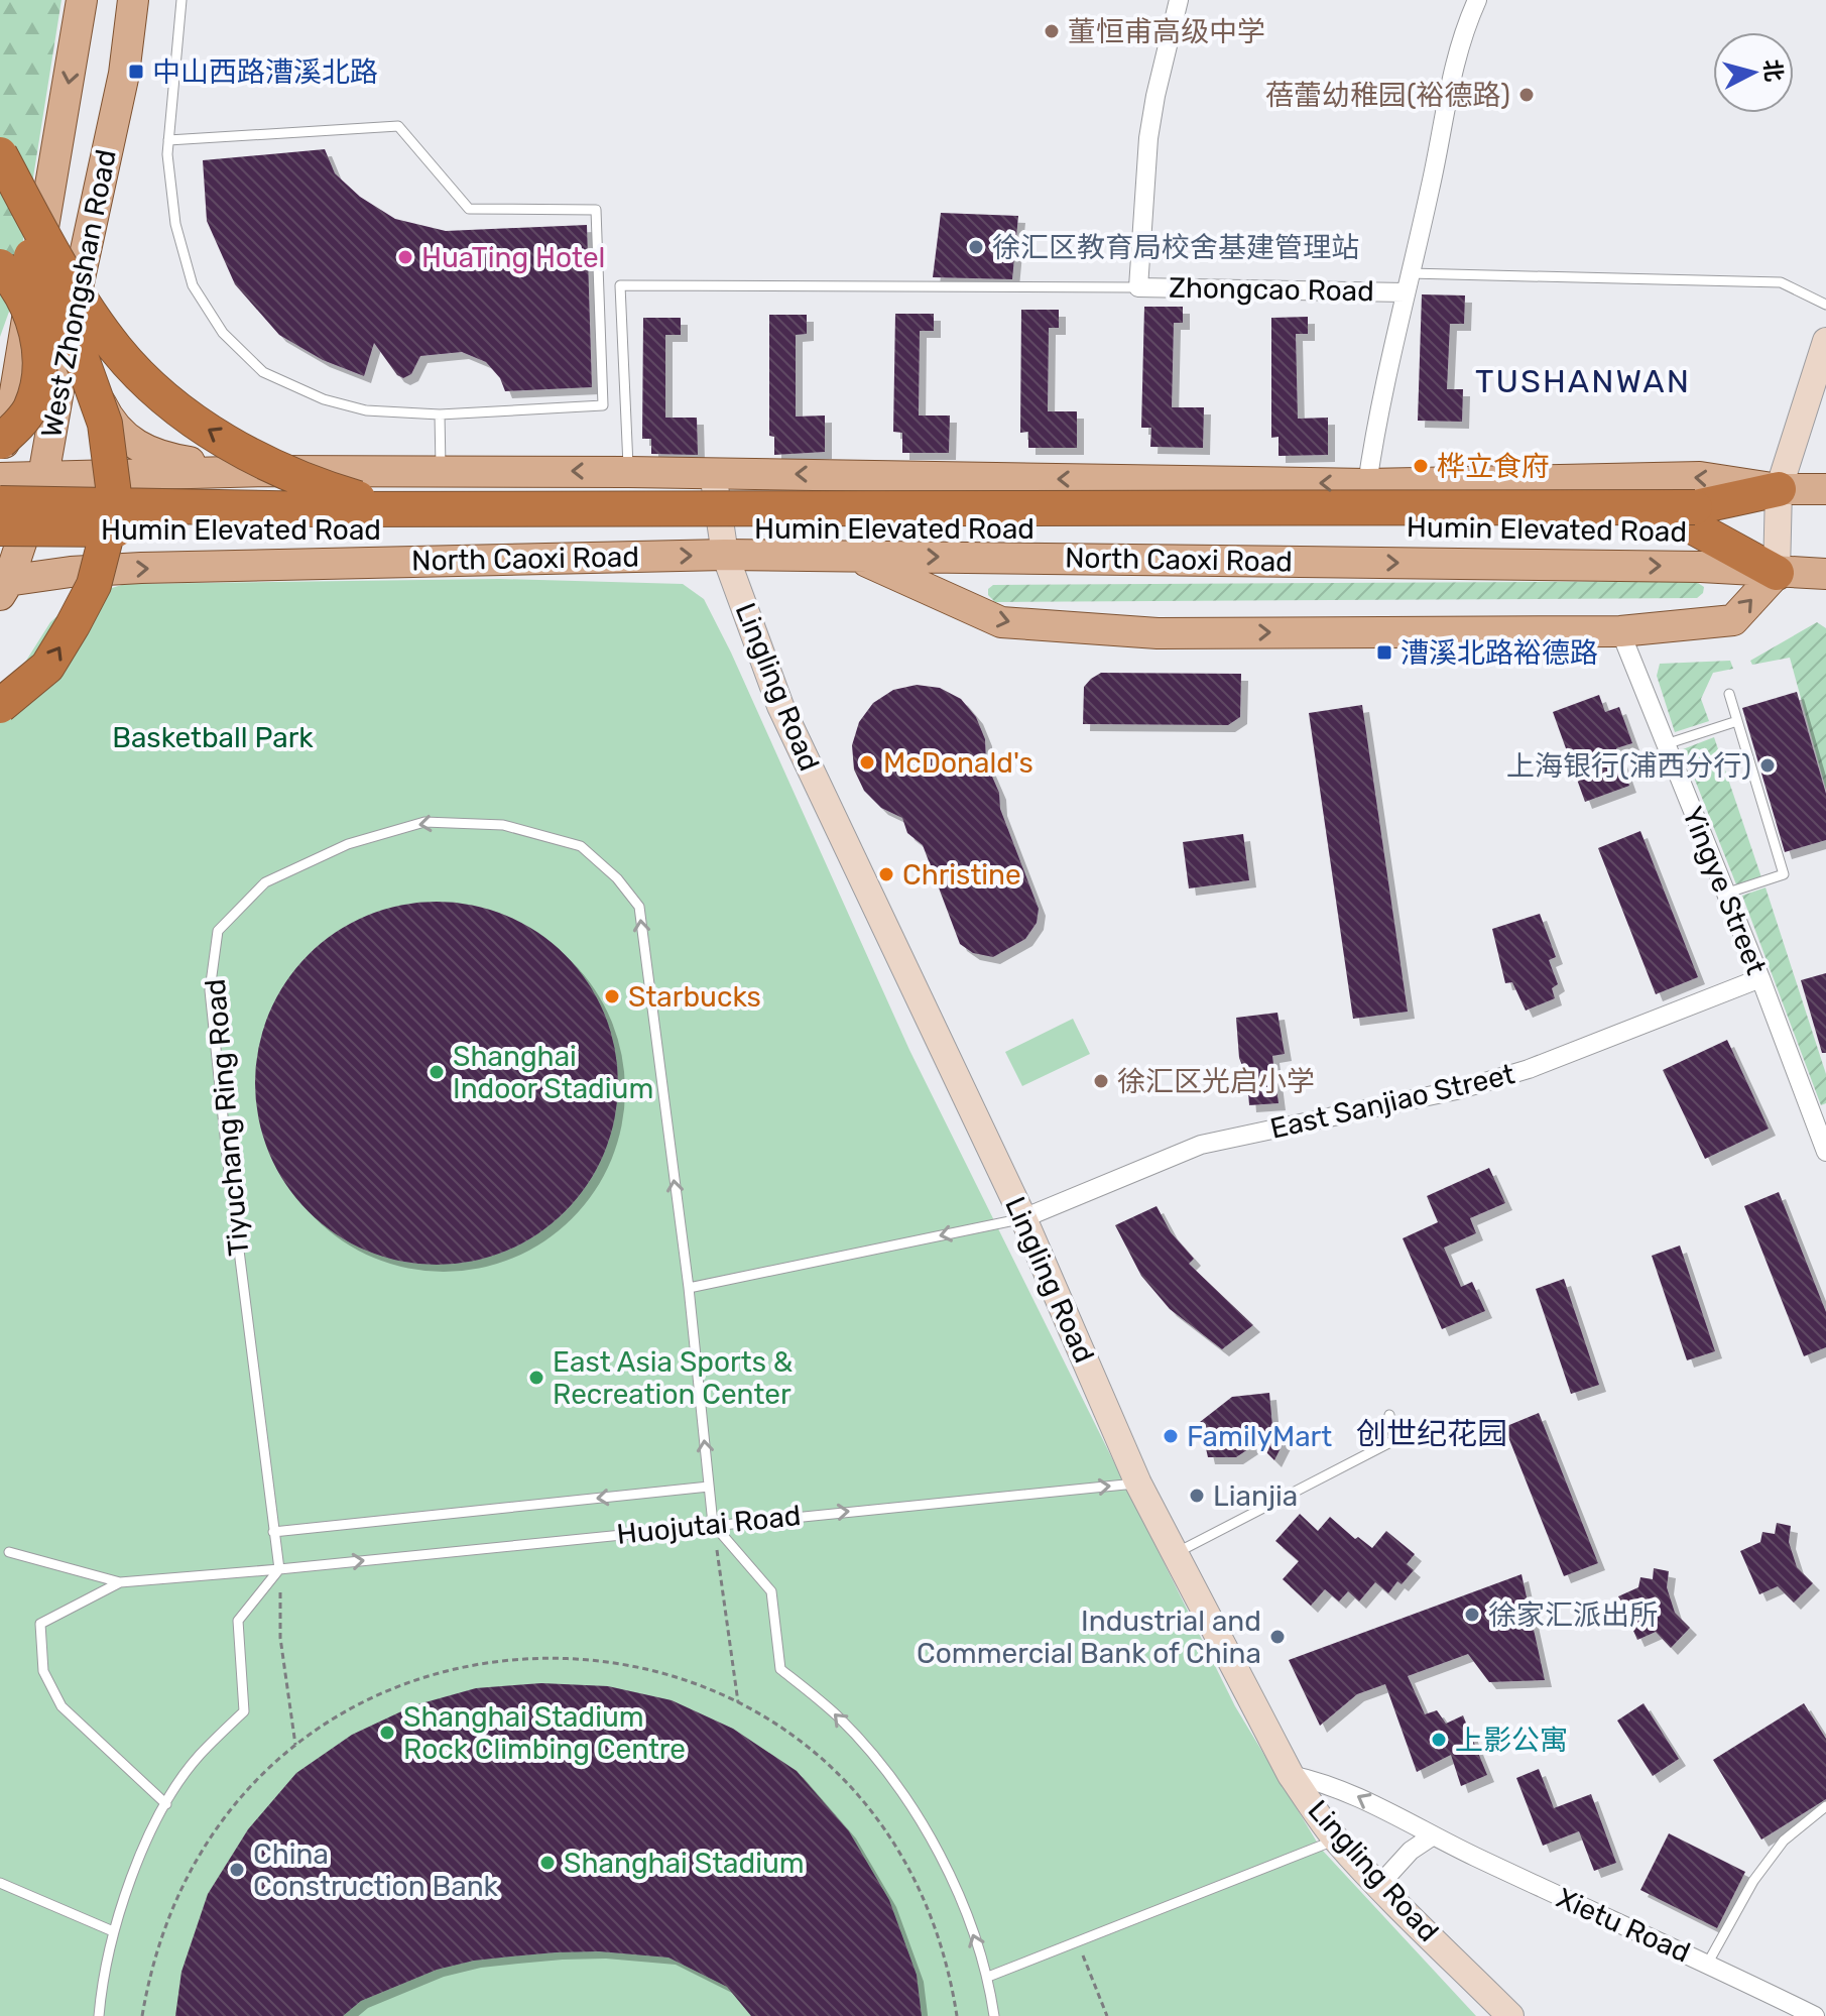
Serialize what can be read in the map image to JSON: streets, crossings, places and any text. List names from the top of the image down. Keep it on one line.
{"streets":{"highway":["Humin Elevated Road"],"main road":["West Zhongshan Road","North Caoxi Road"],"street":["Zhongcao Road","Lingling Road","Yingye Street","East Sanjiao Street","Xietu Road"],"lane":["Tiyuchang Ring Road","Huojutai Road"]},"crossings":[["West Zhongshan Road","North Caoxi Road"],["Humin Elevated Road","North Caoxi Road"],["North Caoxi Road","Lingling Road"],["Lingling Road","East Sanjiao Street"],["Lingling Road","Huojutai Road"],["Lingling Road","Xietu Road"],["Yingye Street","East Sanjiao Street"],["Tiyuchang Ring Road","Huojutai Road"]],"districts":["TUSHANWAN","创世纪花园"],"parks":["Basketball Park"],"places":{"other":["董恒甫高级中学","蓓蕾幼稚园(裕德路)","徐汇区教育局校舍基建管理站","HuaTing Hotel","桦立食府","McDonald's","上海银行(浦西分行)","Christine","Starbucks","Shanghai Indoor Stadium","徐汇区光启小学","East Asia Sports & Recreation Center","FamilyMart","Lianjia","徐家汇派出所","Industrial and Commercial Bank of China","Shanghai Stadium Rock Climbing Centre","上影公寓","Shanghai Stadium","China Construction Bank"],"transit":["中山西路漕溪北路","漕溪北路裕德路"]},"north":"right"}
